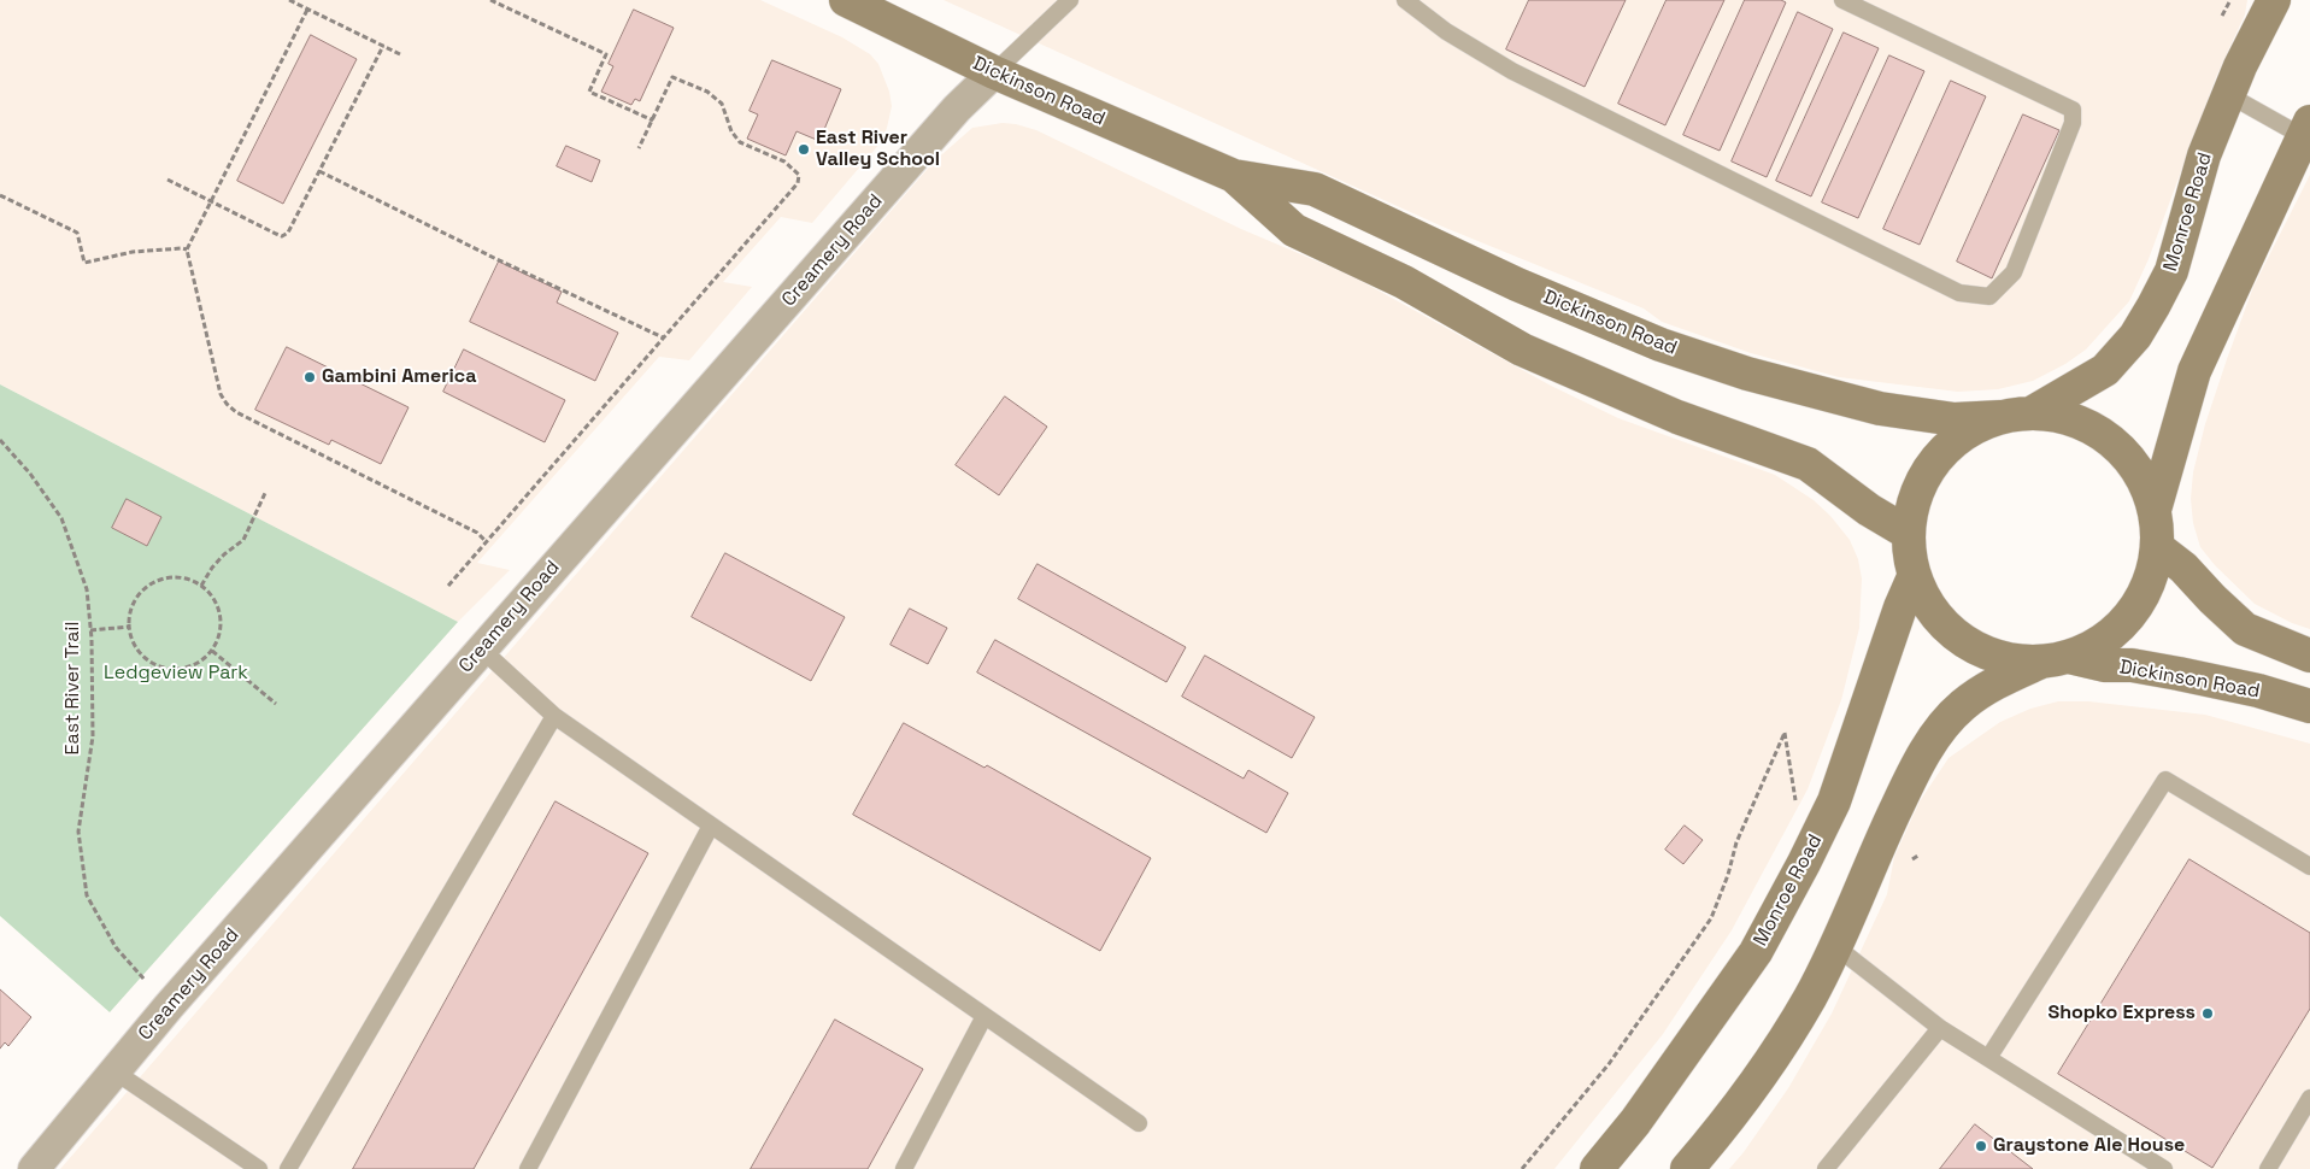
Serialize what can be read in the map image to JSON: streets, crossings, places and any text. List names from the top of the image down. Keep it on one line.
{"streets":{"main road":["Dickinson Road","Monroe Road"],"street":["Creamery Road"],"path":["East River Trail"]},"crossings":[["Dickinson Road","Monroe Road"],["Dickinson Road","Creamery Road"],["Creamery Road","East River Trail"]],"parks":["Ledgeview Park"],"places":["East River Valley School","Gambini America","Shopko Express","Graystone Ale House"]}
